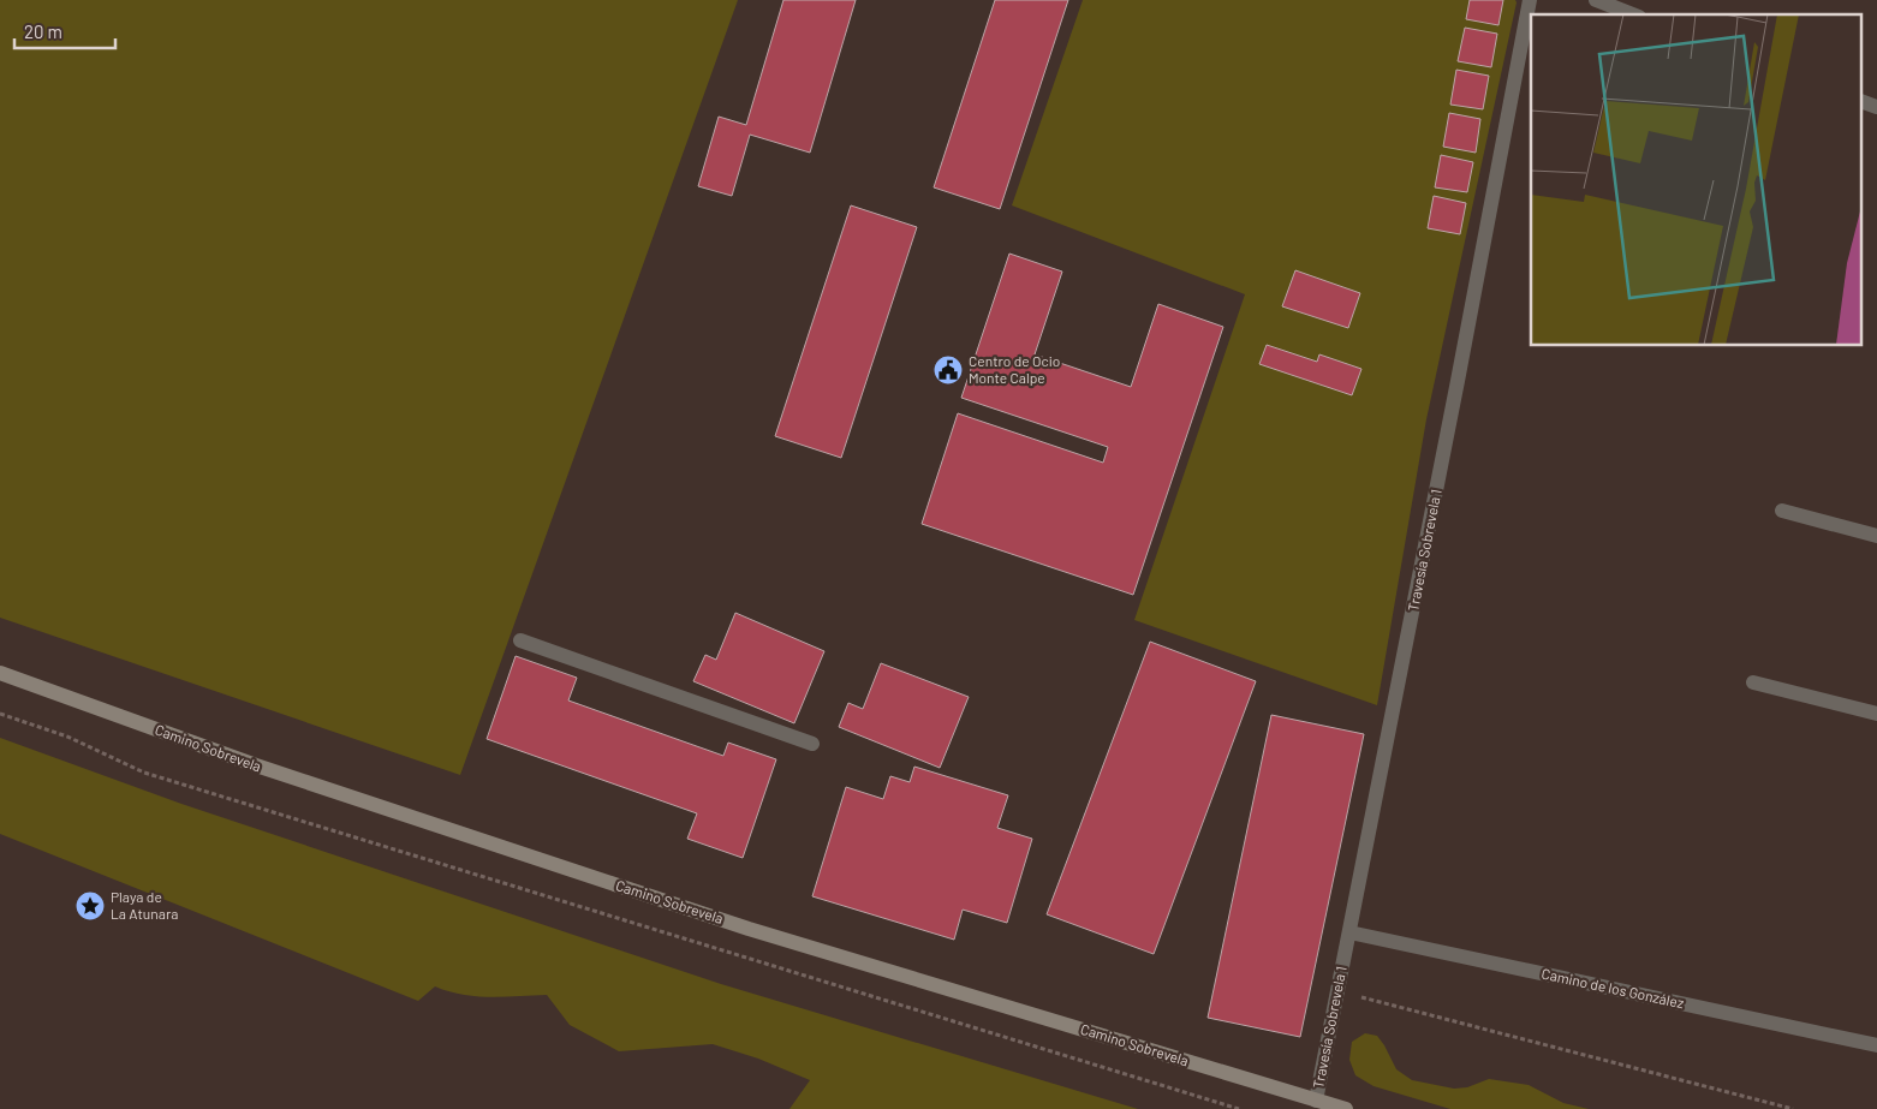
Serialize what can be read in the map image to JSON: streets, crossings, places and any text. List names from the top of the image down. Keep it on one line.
{"streets":{"main road":["Camino Sobrevela"],"street":["Travesía Sobrevela 1","Camino de los González"]},"crossings":[["Travesía Sobrevela 1","Camino Sobrevela"],["Travesía Sobrevela 1","Camino de los González"]],"places":{"public building":["Centro de Ocio Monte Calpe"],"place":["Playa de La Atunara"]},"scale_bar":"20 m"}
